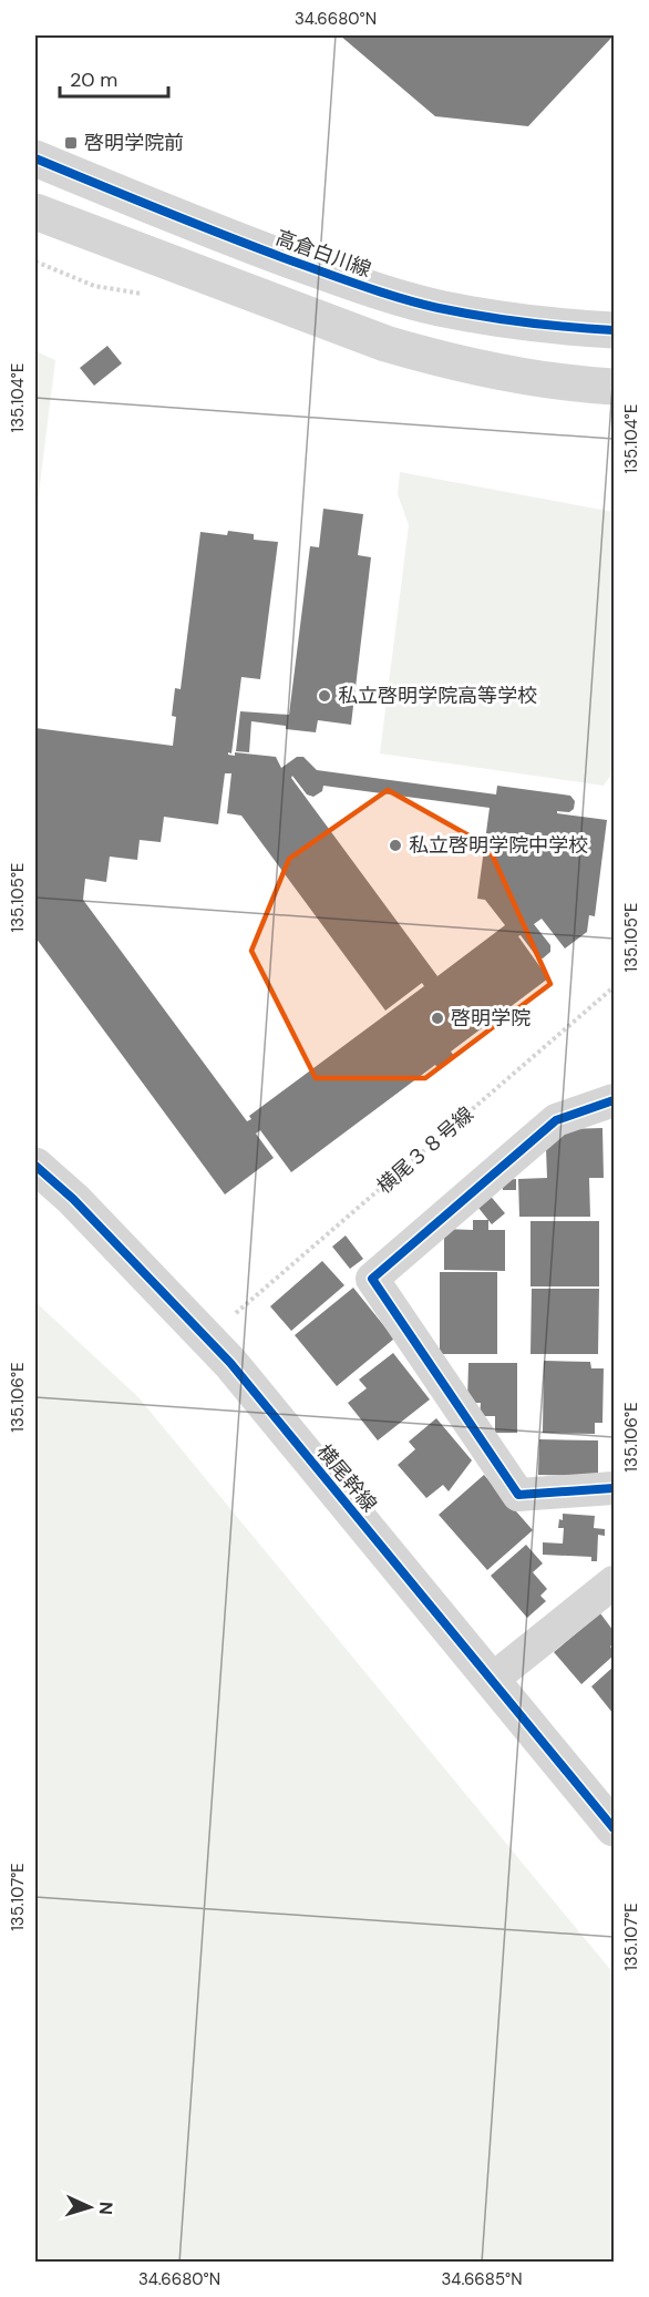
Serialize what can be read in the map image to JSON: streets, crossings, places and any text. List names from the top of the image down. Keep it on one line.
{"streets":{"street":["高倉白川線","横尾幹線"],"path":["横尾３８号線"]},"places":{"transit":["啓明学院前"],"other":["私立啓明学院高等学校","私立啓明学院中学校","啓明学院"]},"scale_bar":"20 m","north":"right","coordinates":["34.6680°N","135.104°E","135.105°E","135.106°E","135.107°E","34.6685°N"]}
